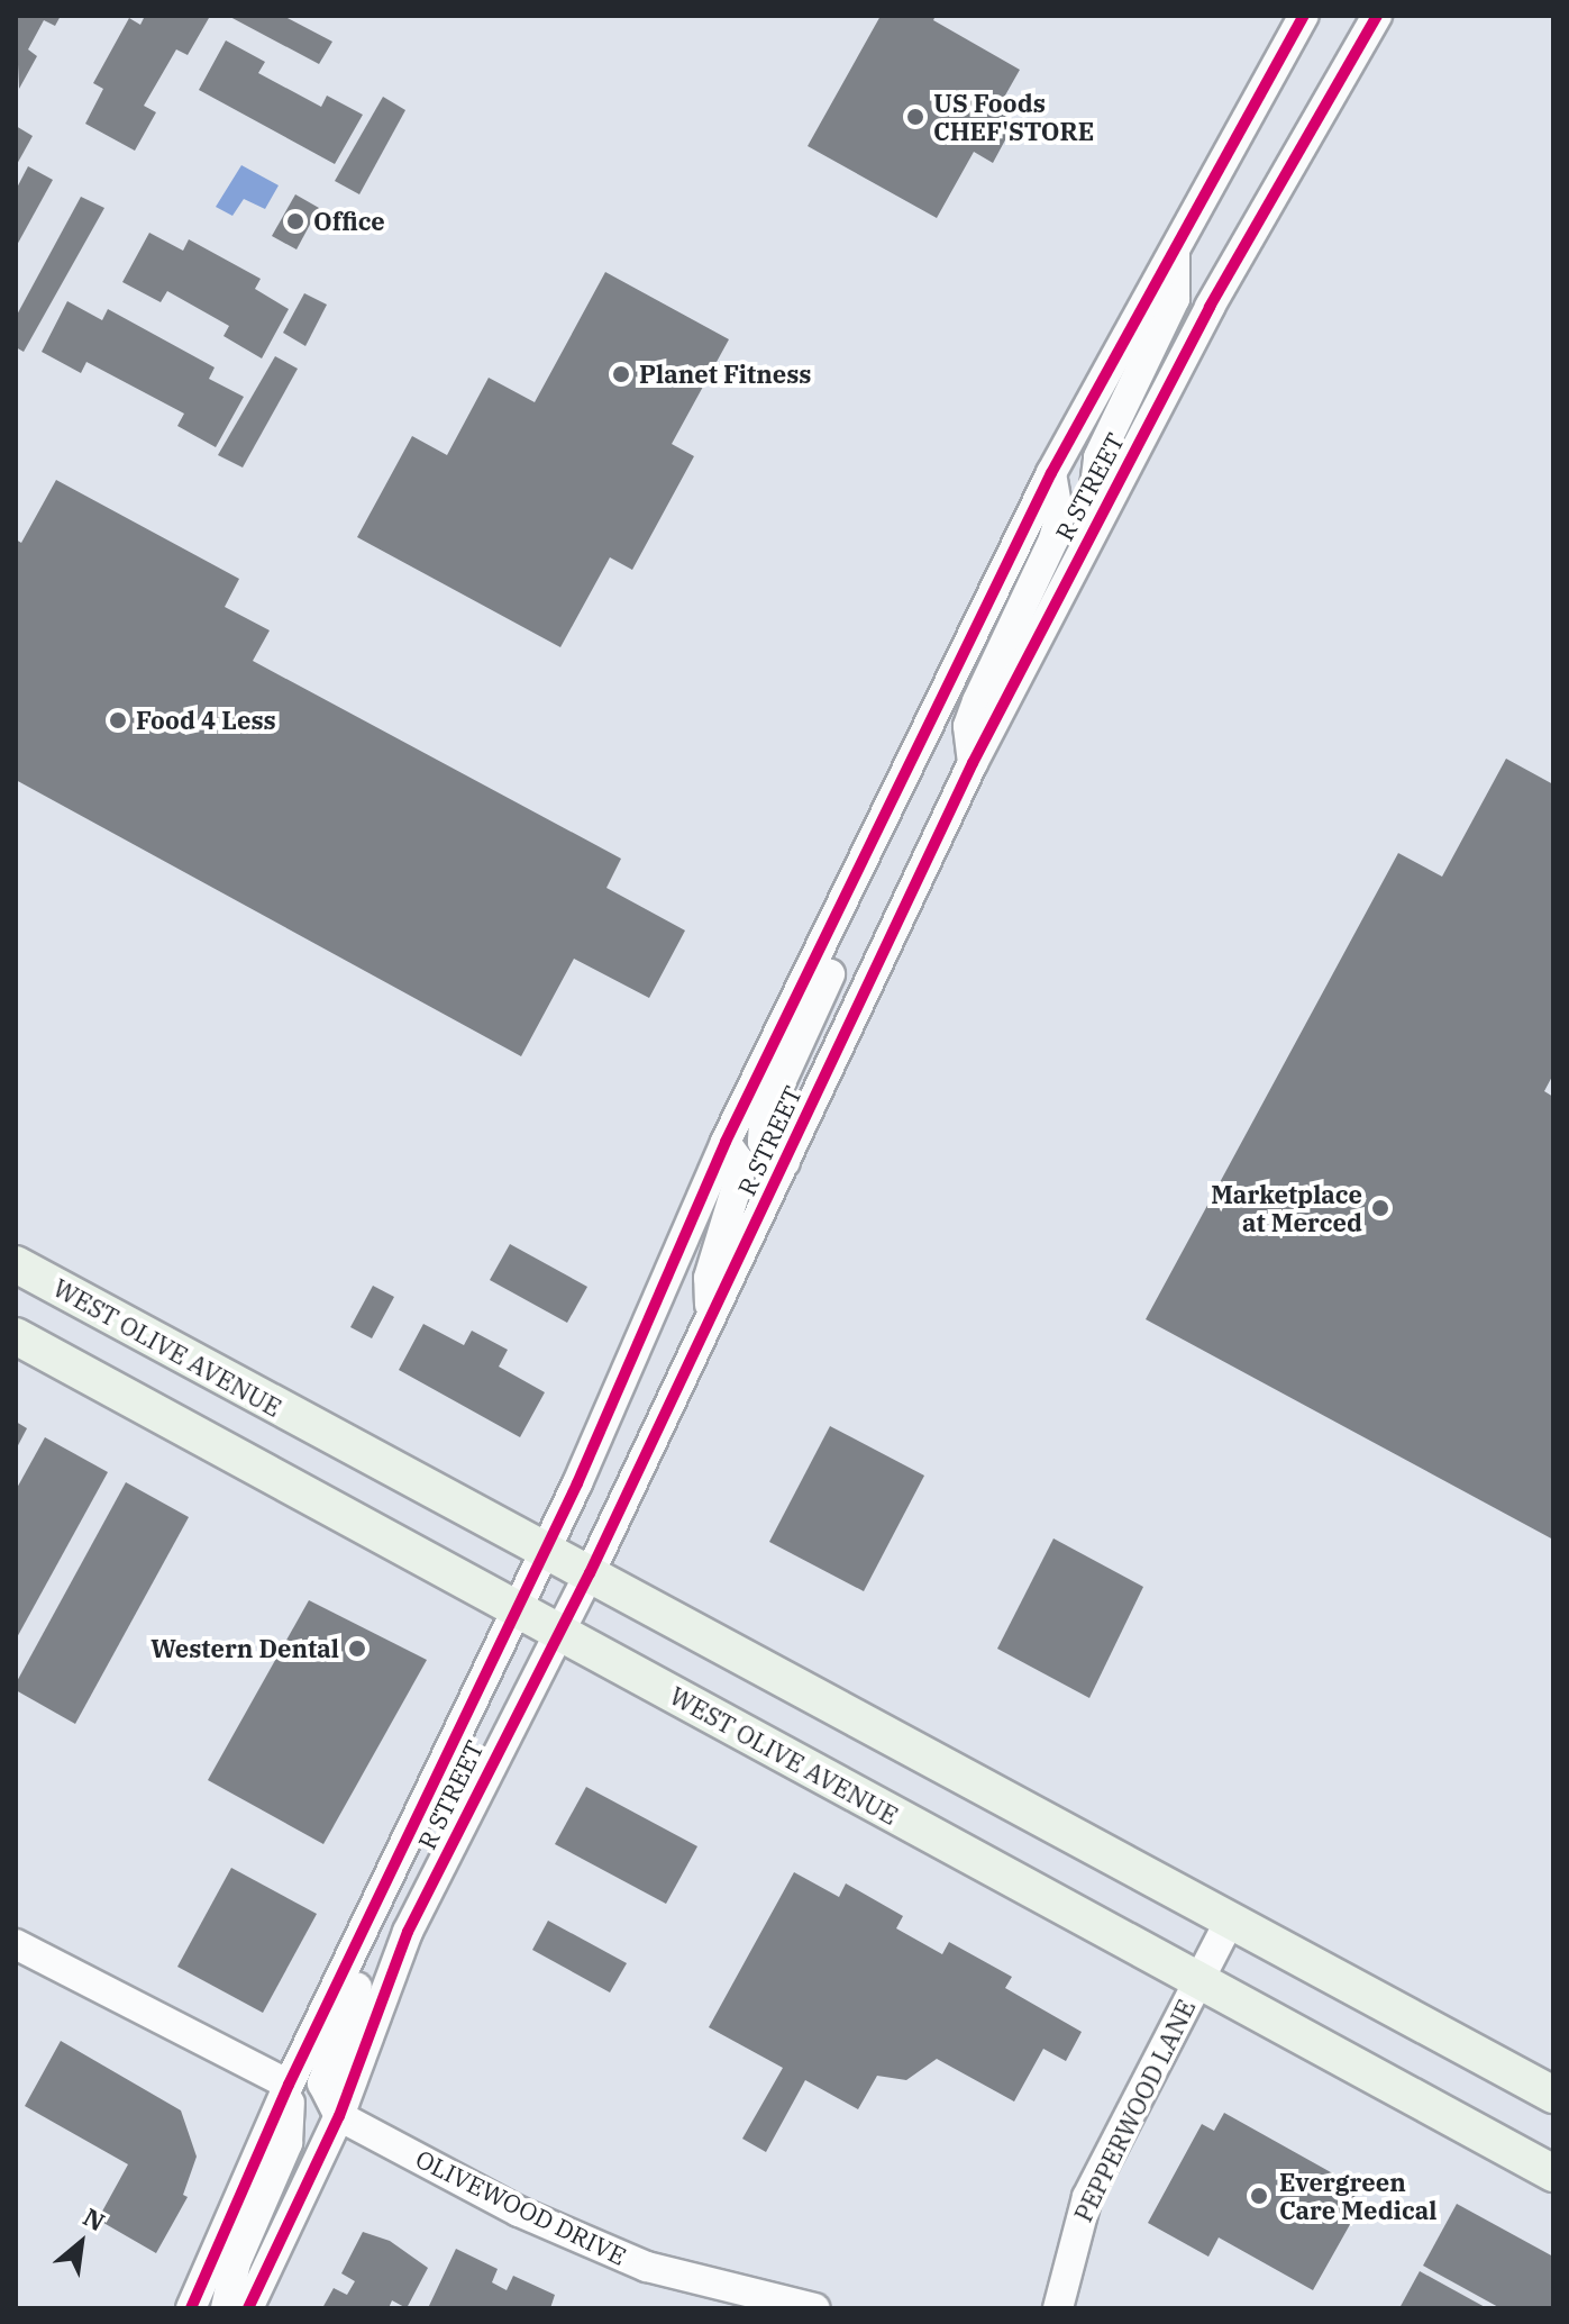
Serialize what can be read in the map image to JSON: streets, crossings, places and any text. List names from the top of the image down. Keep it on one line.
{"streets":{"main road":["WEST OLIVE AVENUE"],"street":["R STREET","PEPPERWOOD LANE","OLIVEWOOD DRIVE"]},"crossings":[["R STREET","WEST OLIVE AVENUE"],["R STREET","OLIVEWOOD DRIVE"],["WEST OLIVE AVENUE","PEPPERWOOD LANE"]],"places":["US Foods CHEF'STORE","Office","Planet Fitness","Food 4 Less","Marketplace at Merced","Western Dental","Evergreen Care Medical"],"north":"top right"}
